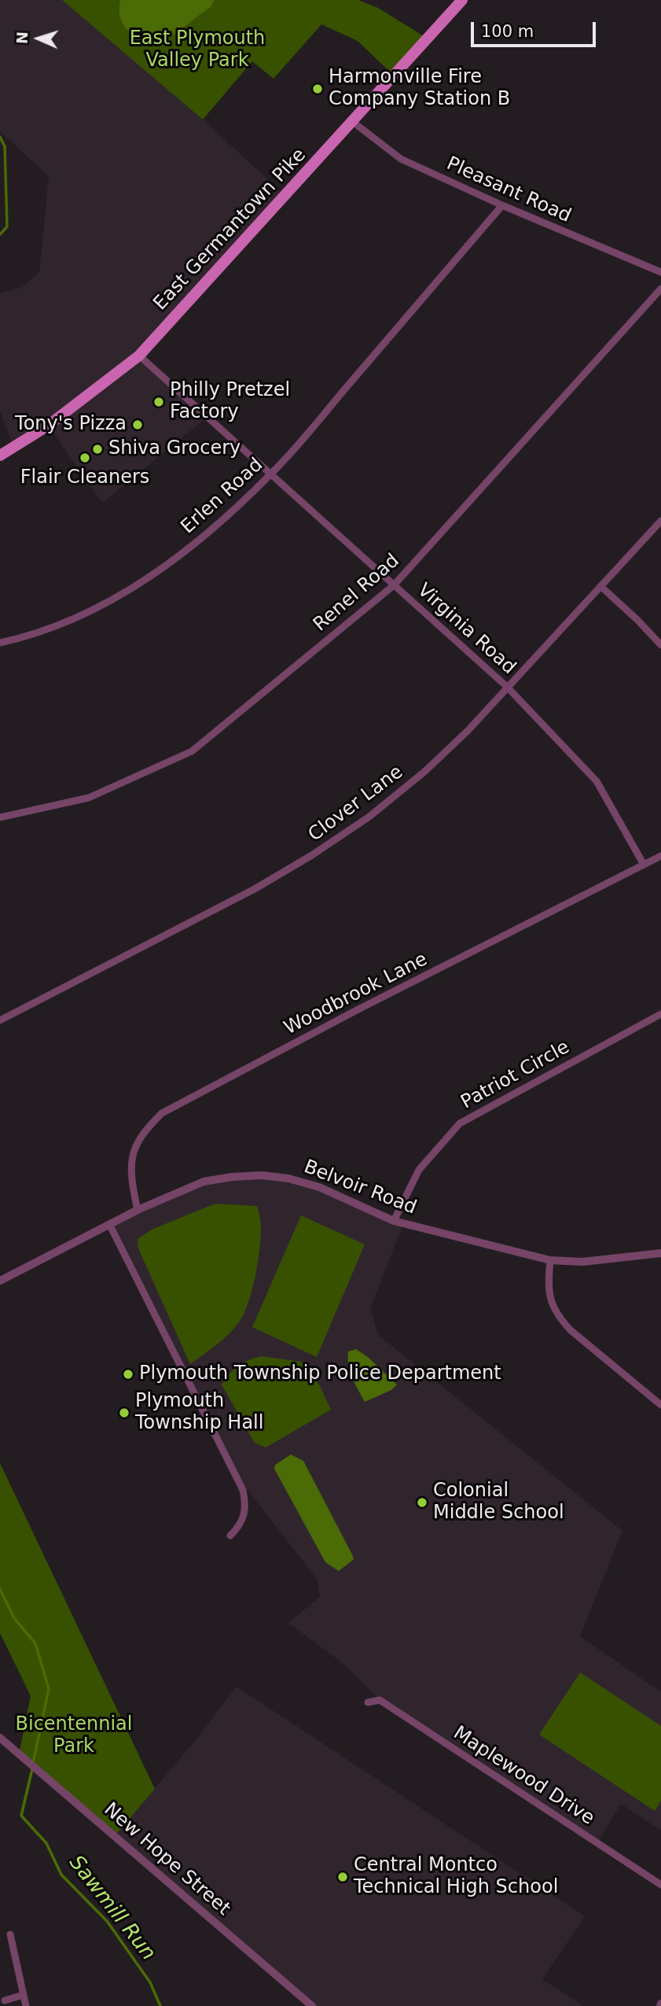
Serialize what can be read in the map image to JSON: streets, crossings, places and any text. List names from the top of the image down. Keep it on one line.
{"streets":{"main road":["East Germantown Pike"],"street":["Pleasant Road","Erlen Road","Renel Road","Virginia Road","Clover Lane","Woodbrook Lane","Patriot Circle","Belvoir Road","Maplewood Drive","New Hope Street"]},"crossings":[["Pleasant Road","East Germantown Pike"],["Pleasant Road","Erlen Road"],["East Germantown Pike","Virginia Road"],["Erlen Road","Virginia Road"],["Renel Road","Virginia Road"],["Virginia Road","Clover Lane"],["Virginia Road","Woodbrook Lane"],["Woodbrook Lane","Belvoir Road"],["Patriot Circle","Belvoir Road"]],"water":["Sawmill Run"],"parks":["East Plymouth Valley Park","Bicentennial Park"],"places":["Harmonville Fire Company Station B","Philly Pretzel Factory","Tony's Pizza","Shiva Grocery","Flair Cleaners","Plymouth Township Police Department","Plymouth Township Hall","Colonial Middle School","Central Montco Technical High School"],"scale_bar":"100 m","north":"left"}
